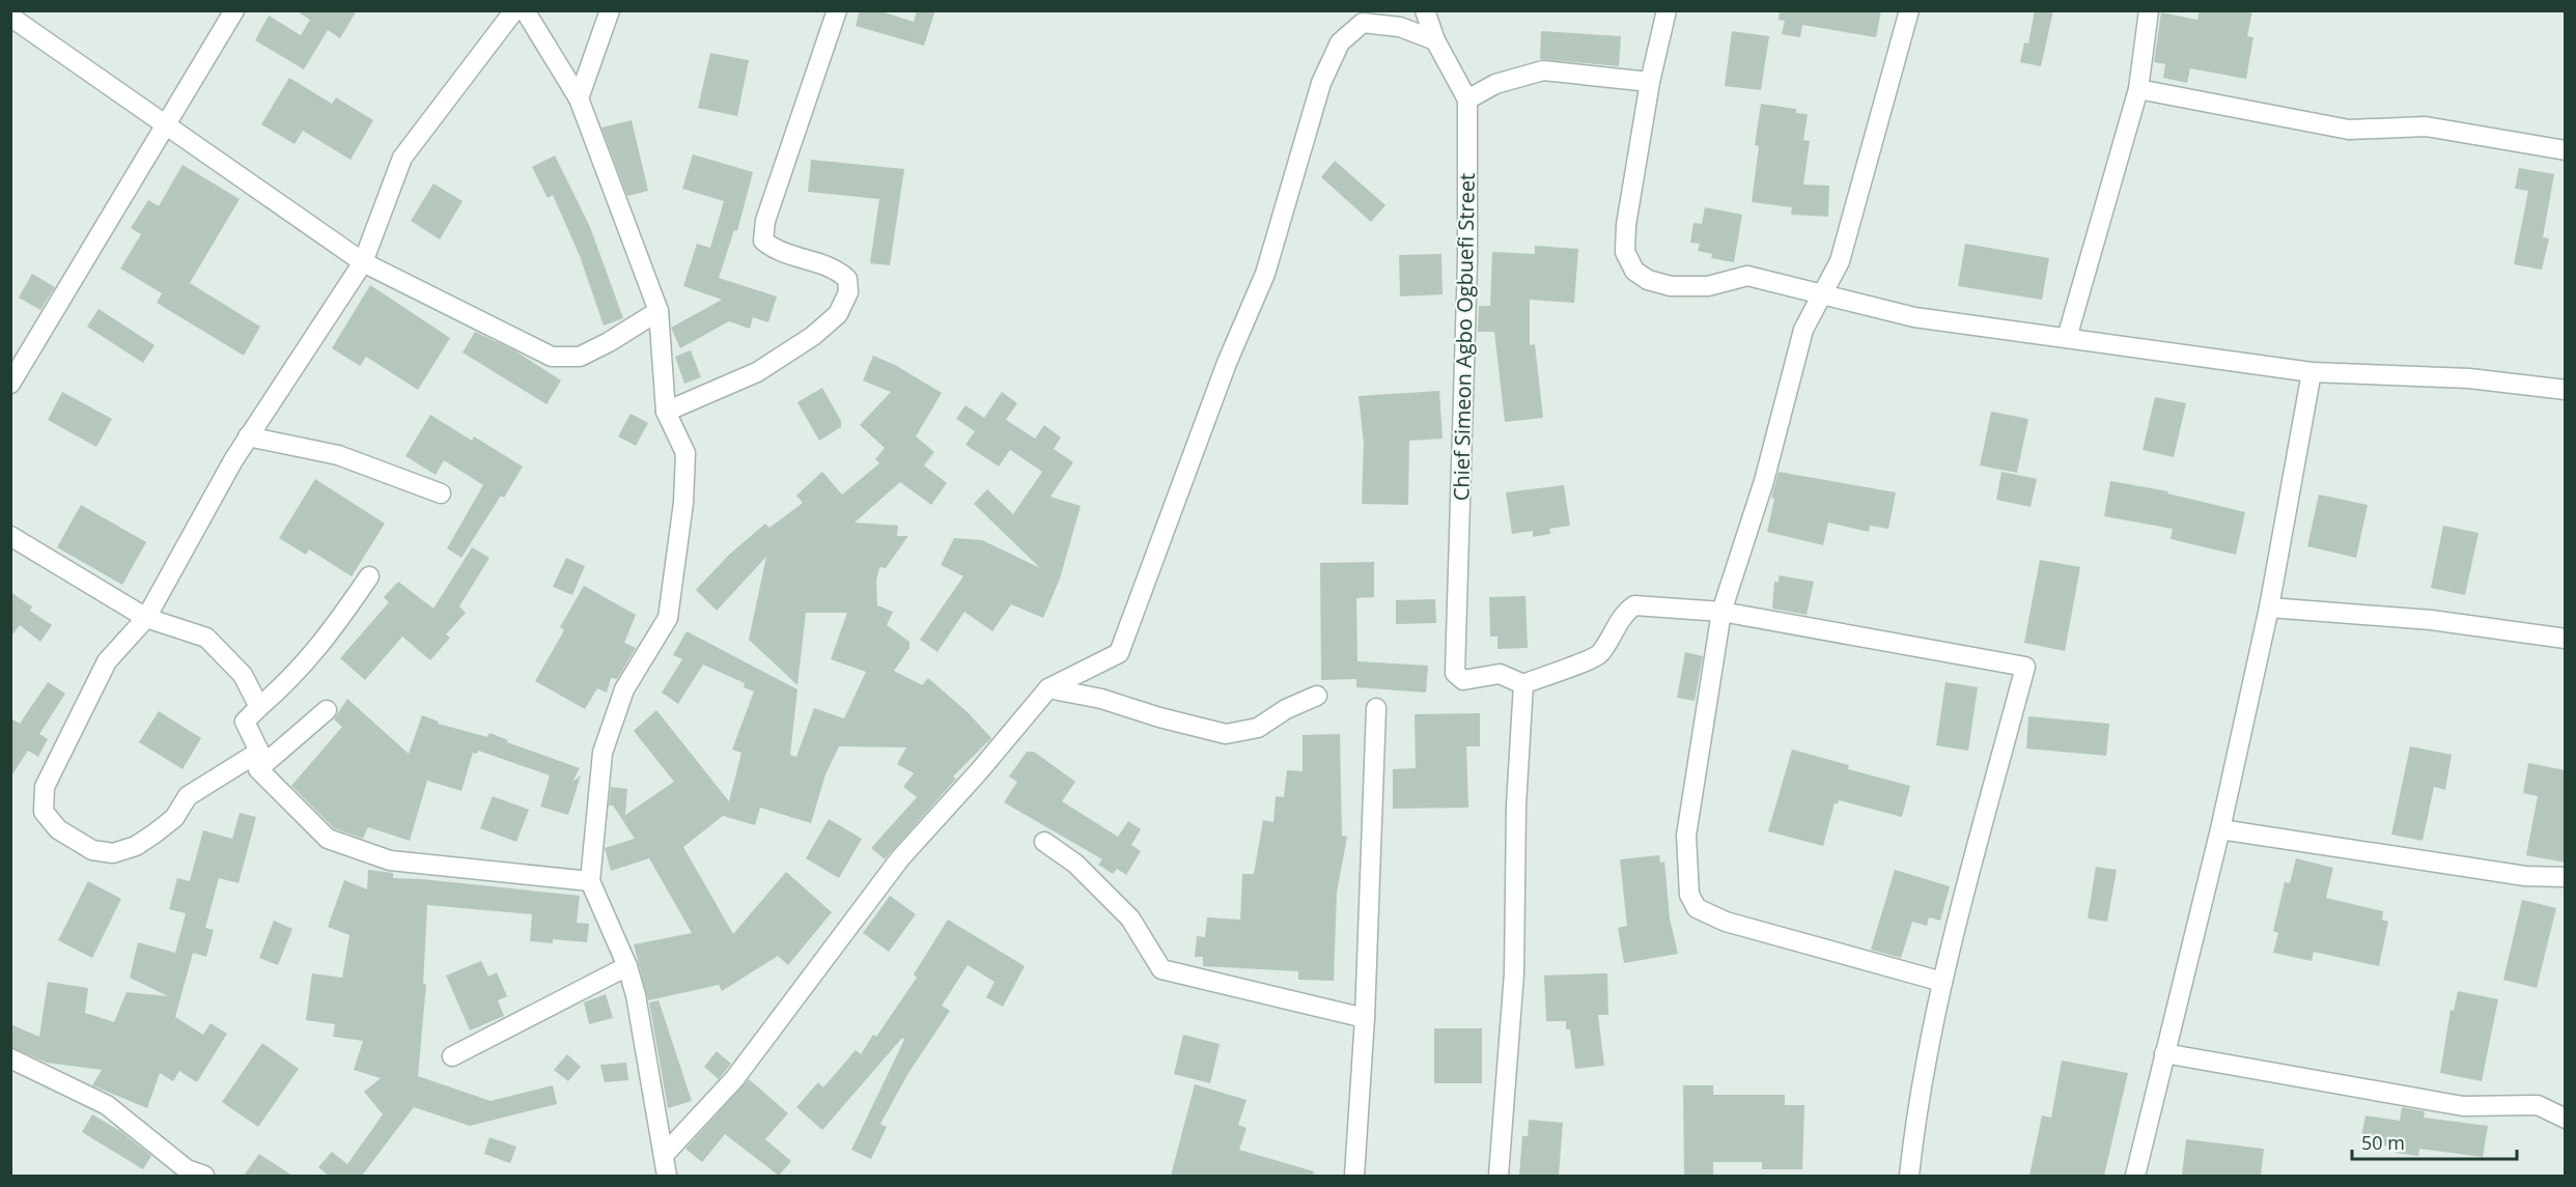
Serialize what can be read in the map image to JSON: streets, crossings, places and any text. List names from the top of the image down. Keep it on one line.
{"streets":{"street":["Chief Simeon Agbo Ogbuefi Street"]},"scale_bar":"50 m"}
